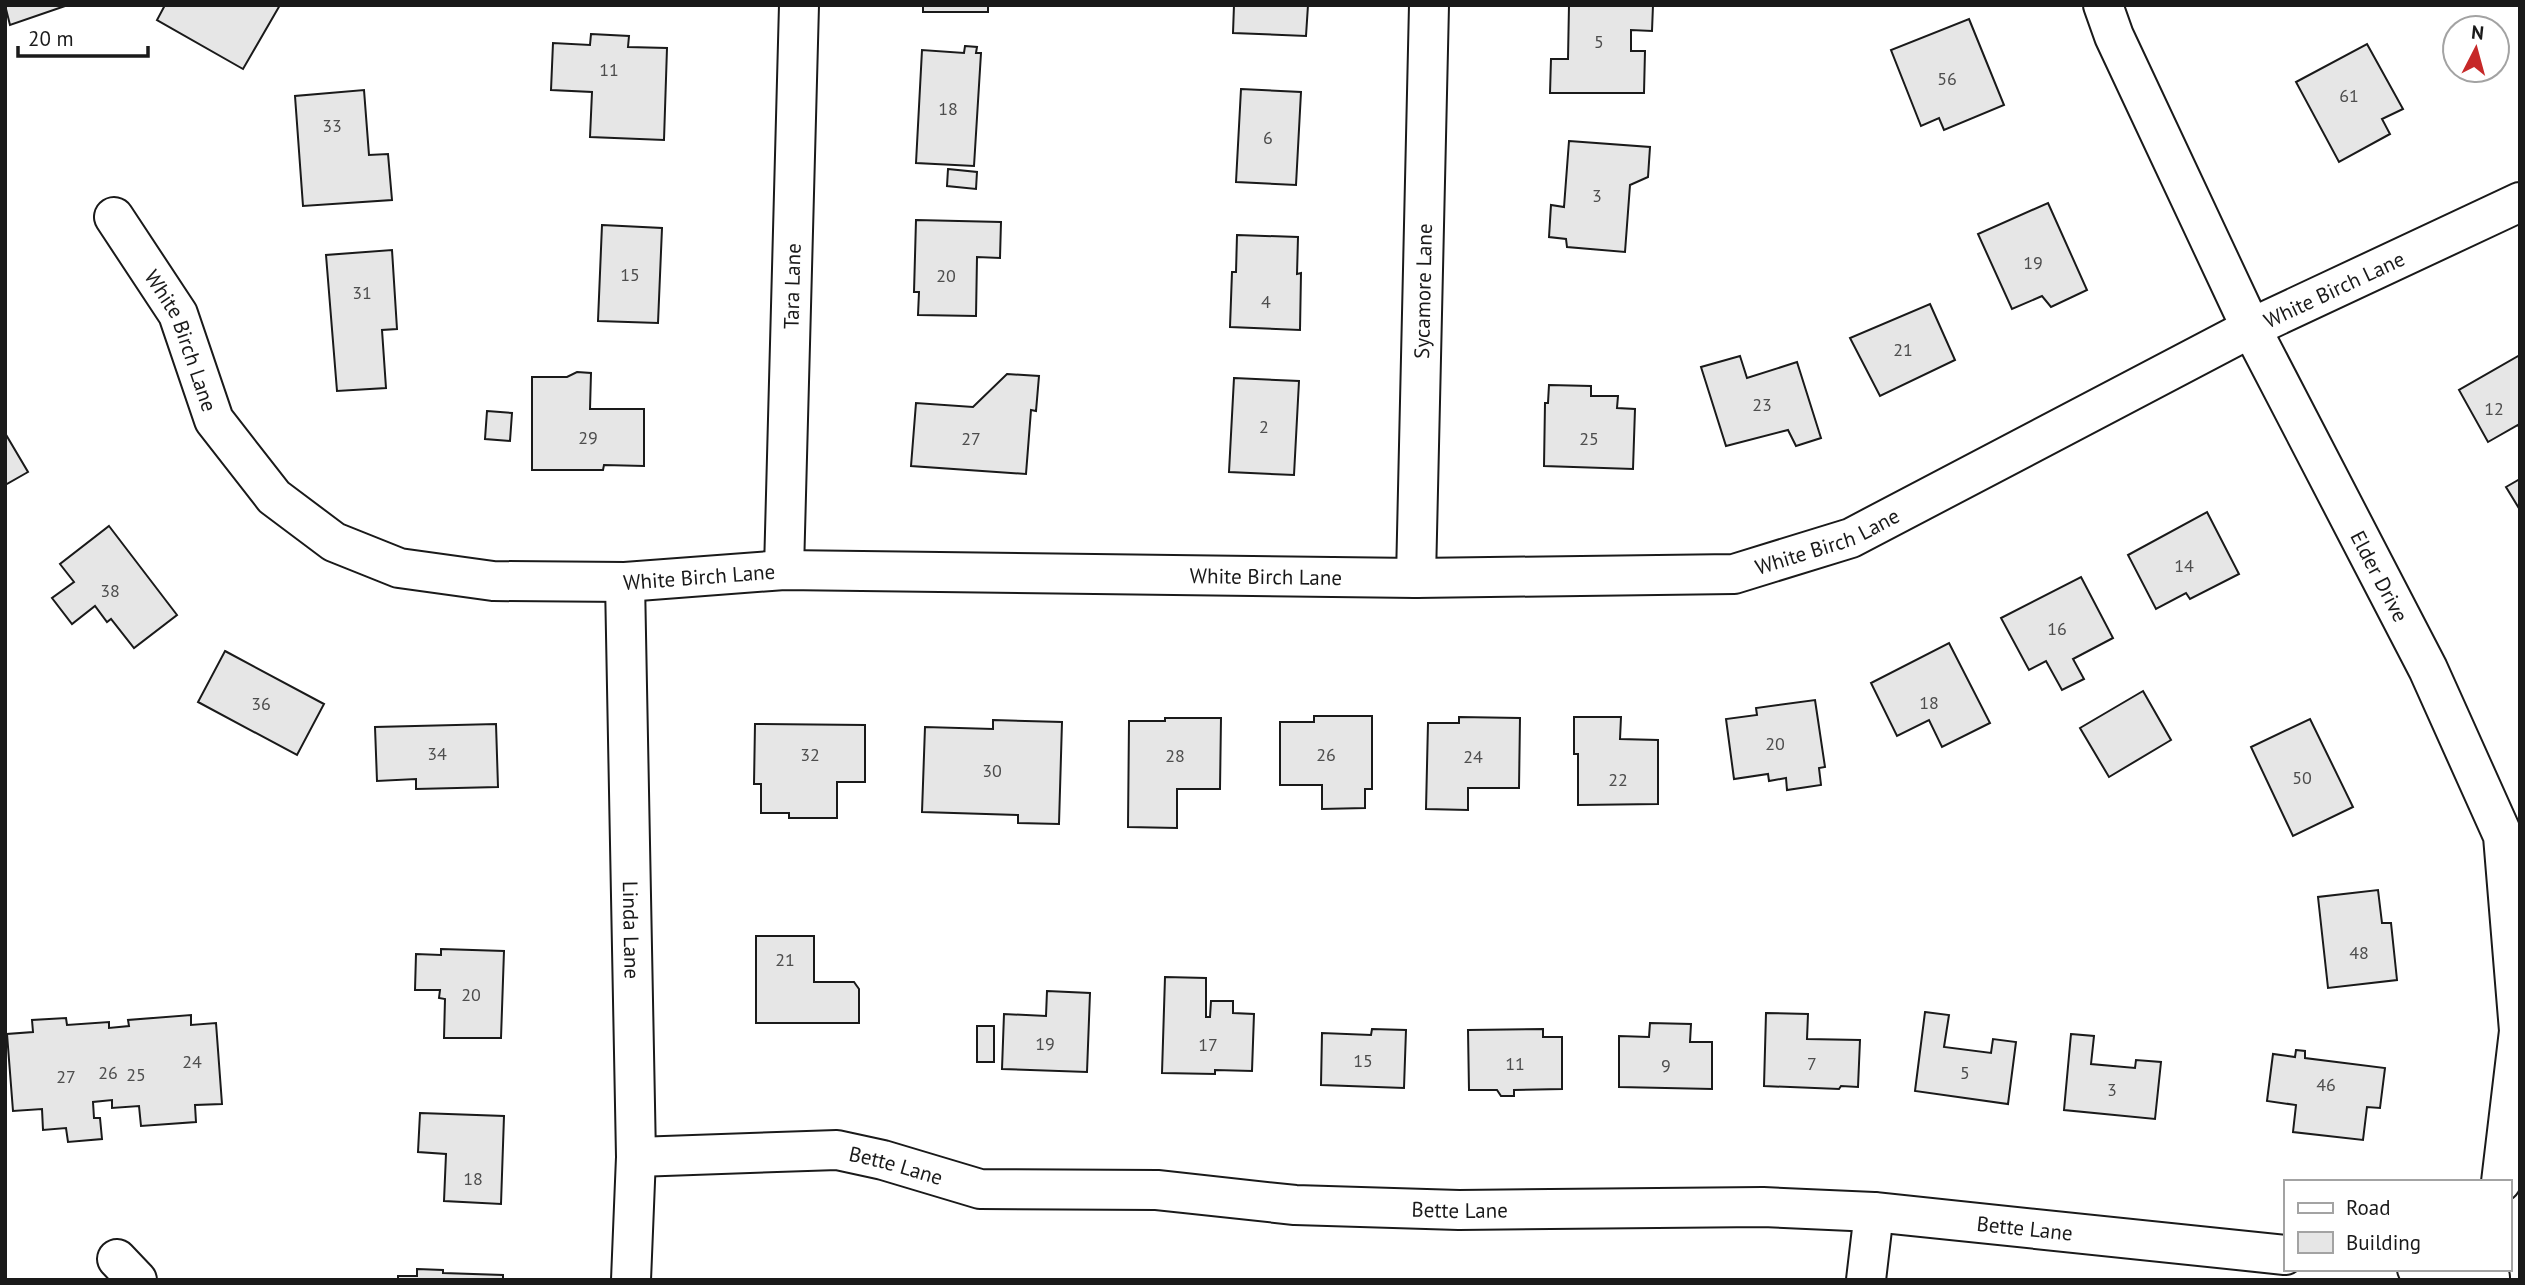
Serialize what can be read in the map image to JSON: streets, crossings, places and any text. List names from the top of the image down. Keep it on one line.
{"streets":{"street":["Tara Lane","White Birch Lane","Sycamore Lane","Elder Drive","Linda Lane","Bette Lane"]},"crossings":[["Tara Lane","White Birch Lane"],["White Birch Lane","Sycamore Lane"],["White Birch Lane","Elder Drive"],["White Birch Lane","Linda Lane"],["Linda Lane","Bette Lane"]],"house_numbers":["5","11","56","61","18","33","6","3","19","15","20","31","4","21","23","12","2","29","27","25","14","38","16","18","36","20","34","32","26","28","24","30","50","22","48","21","20","19","17","15","24","11","7","9","26","5","25","27","46","3","18"],"legend":["Road","Building"],"scale_bar":"20 m","north":"top"}
